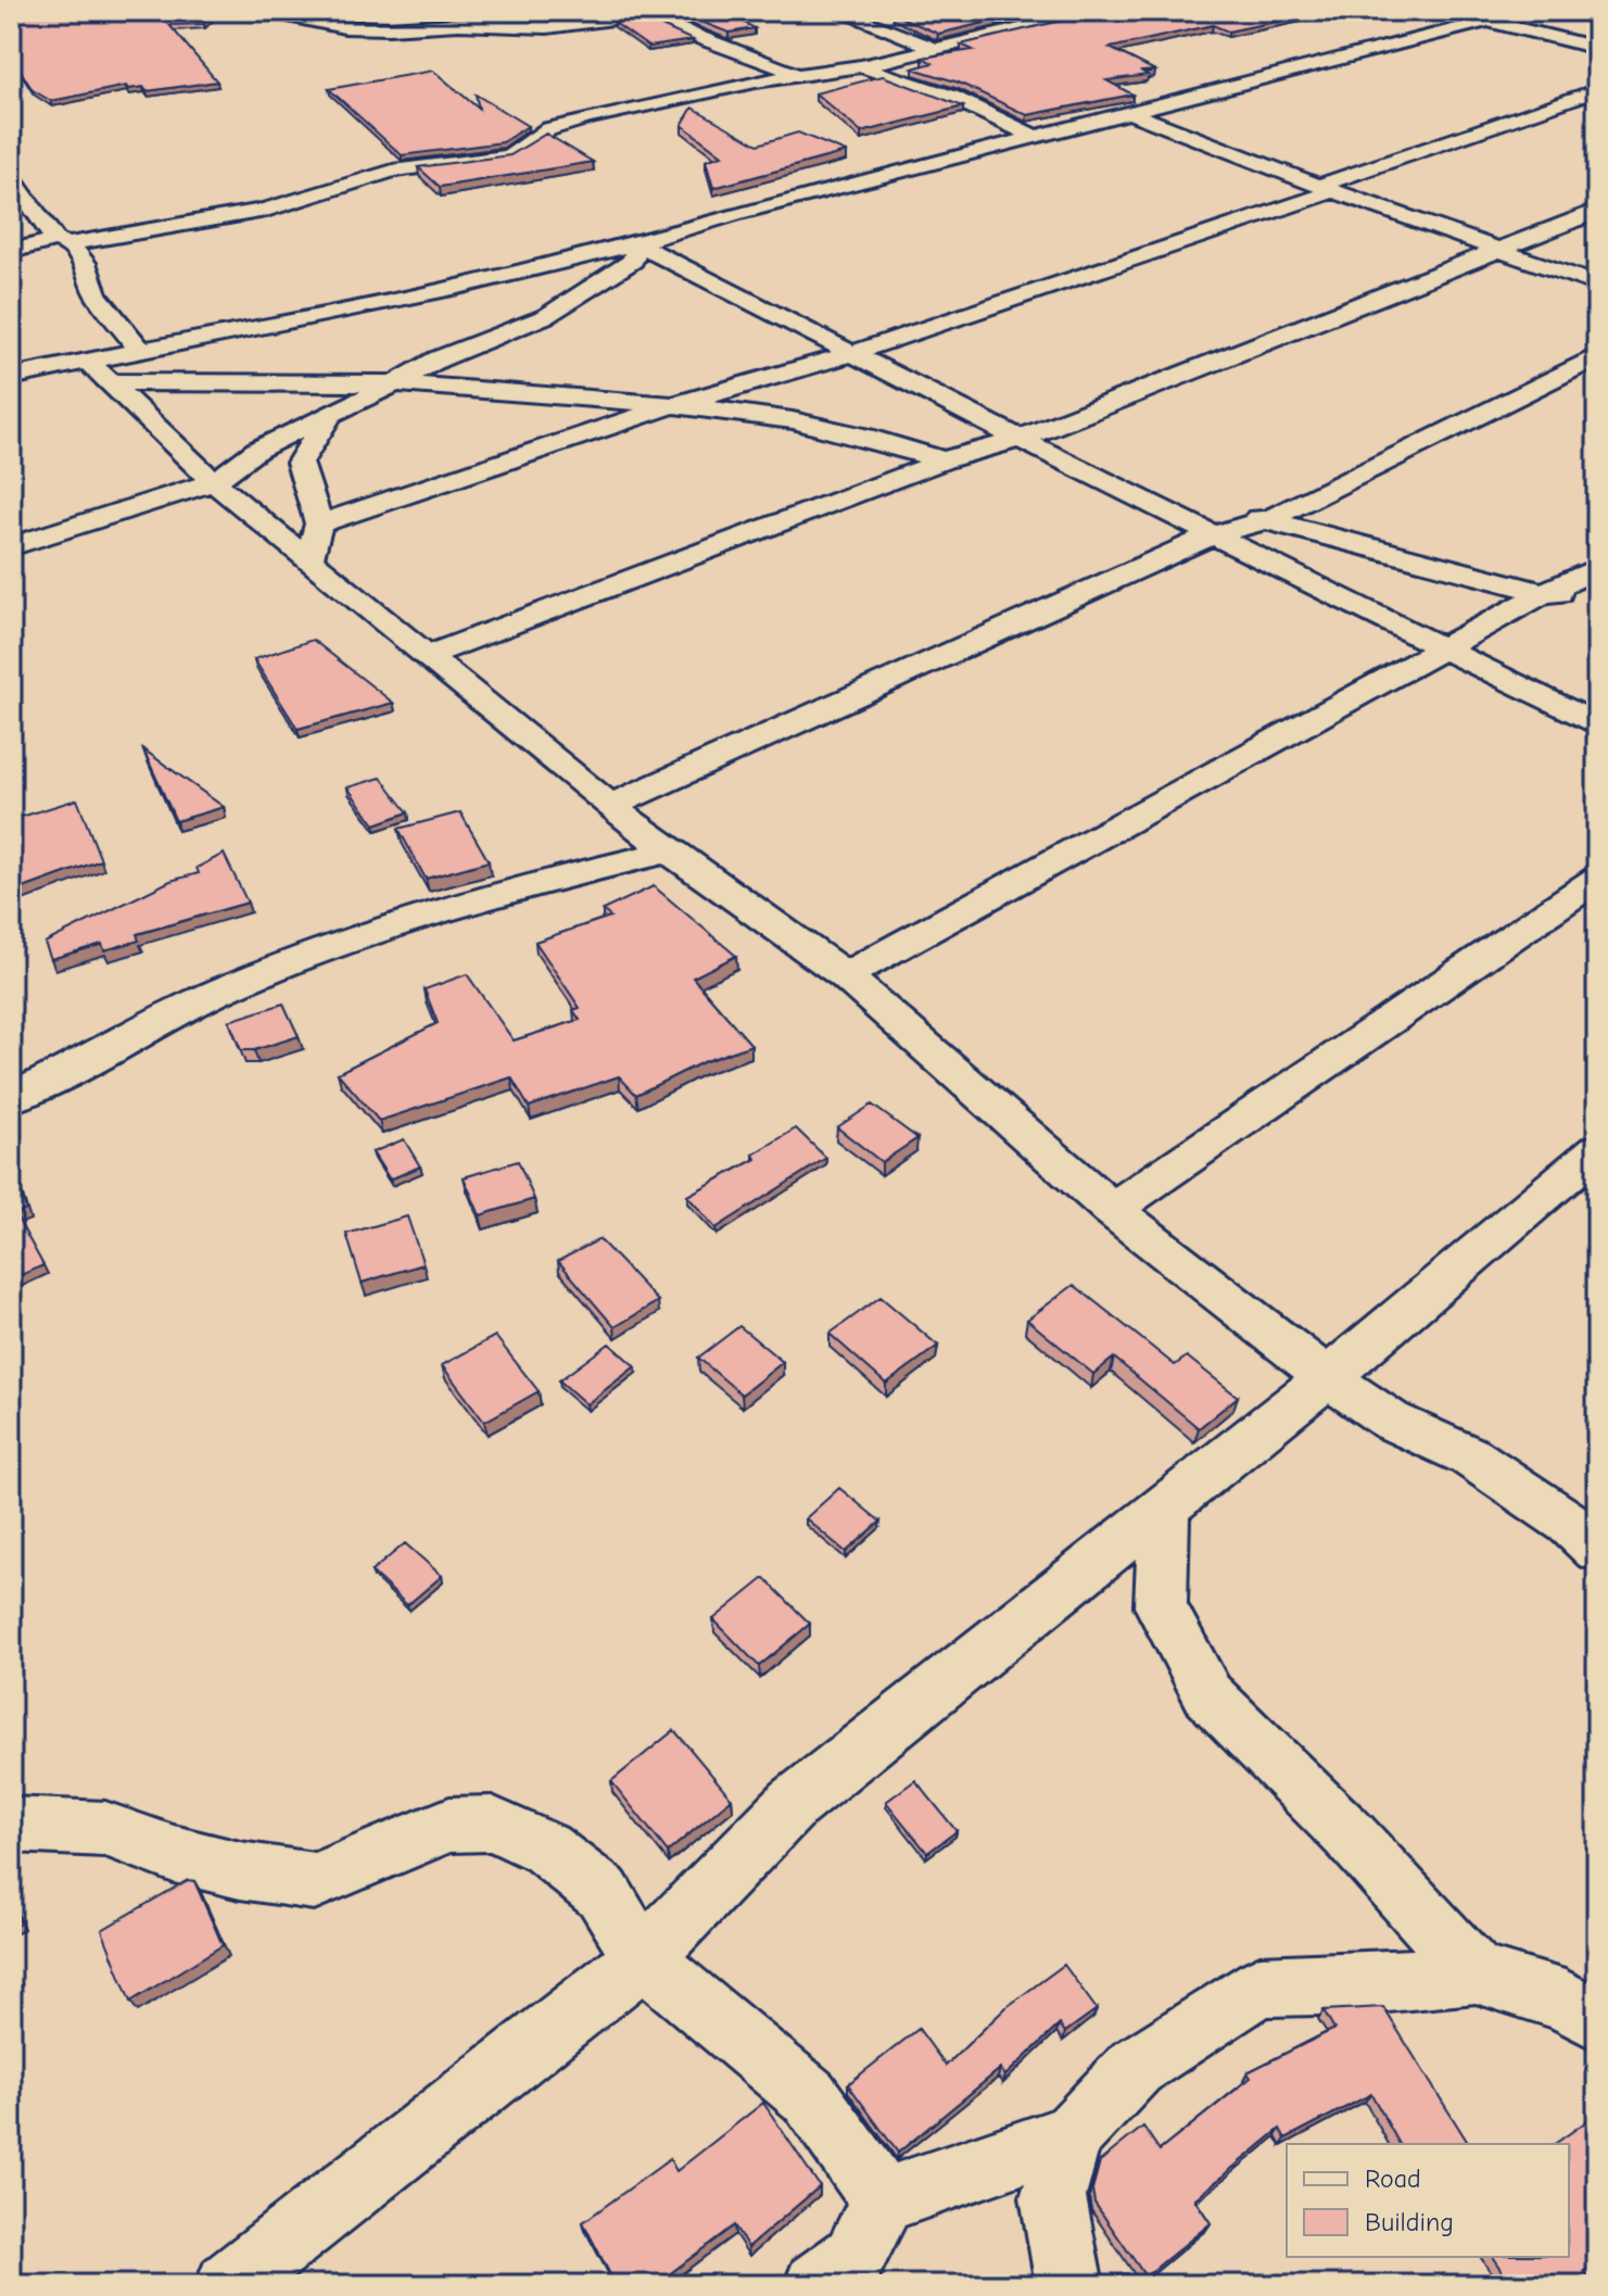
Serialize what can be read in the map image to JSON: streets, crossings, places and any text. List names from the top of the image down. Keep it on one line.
{"legend":["Road","Building"]}
